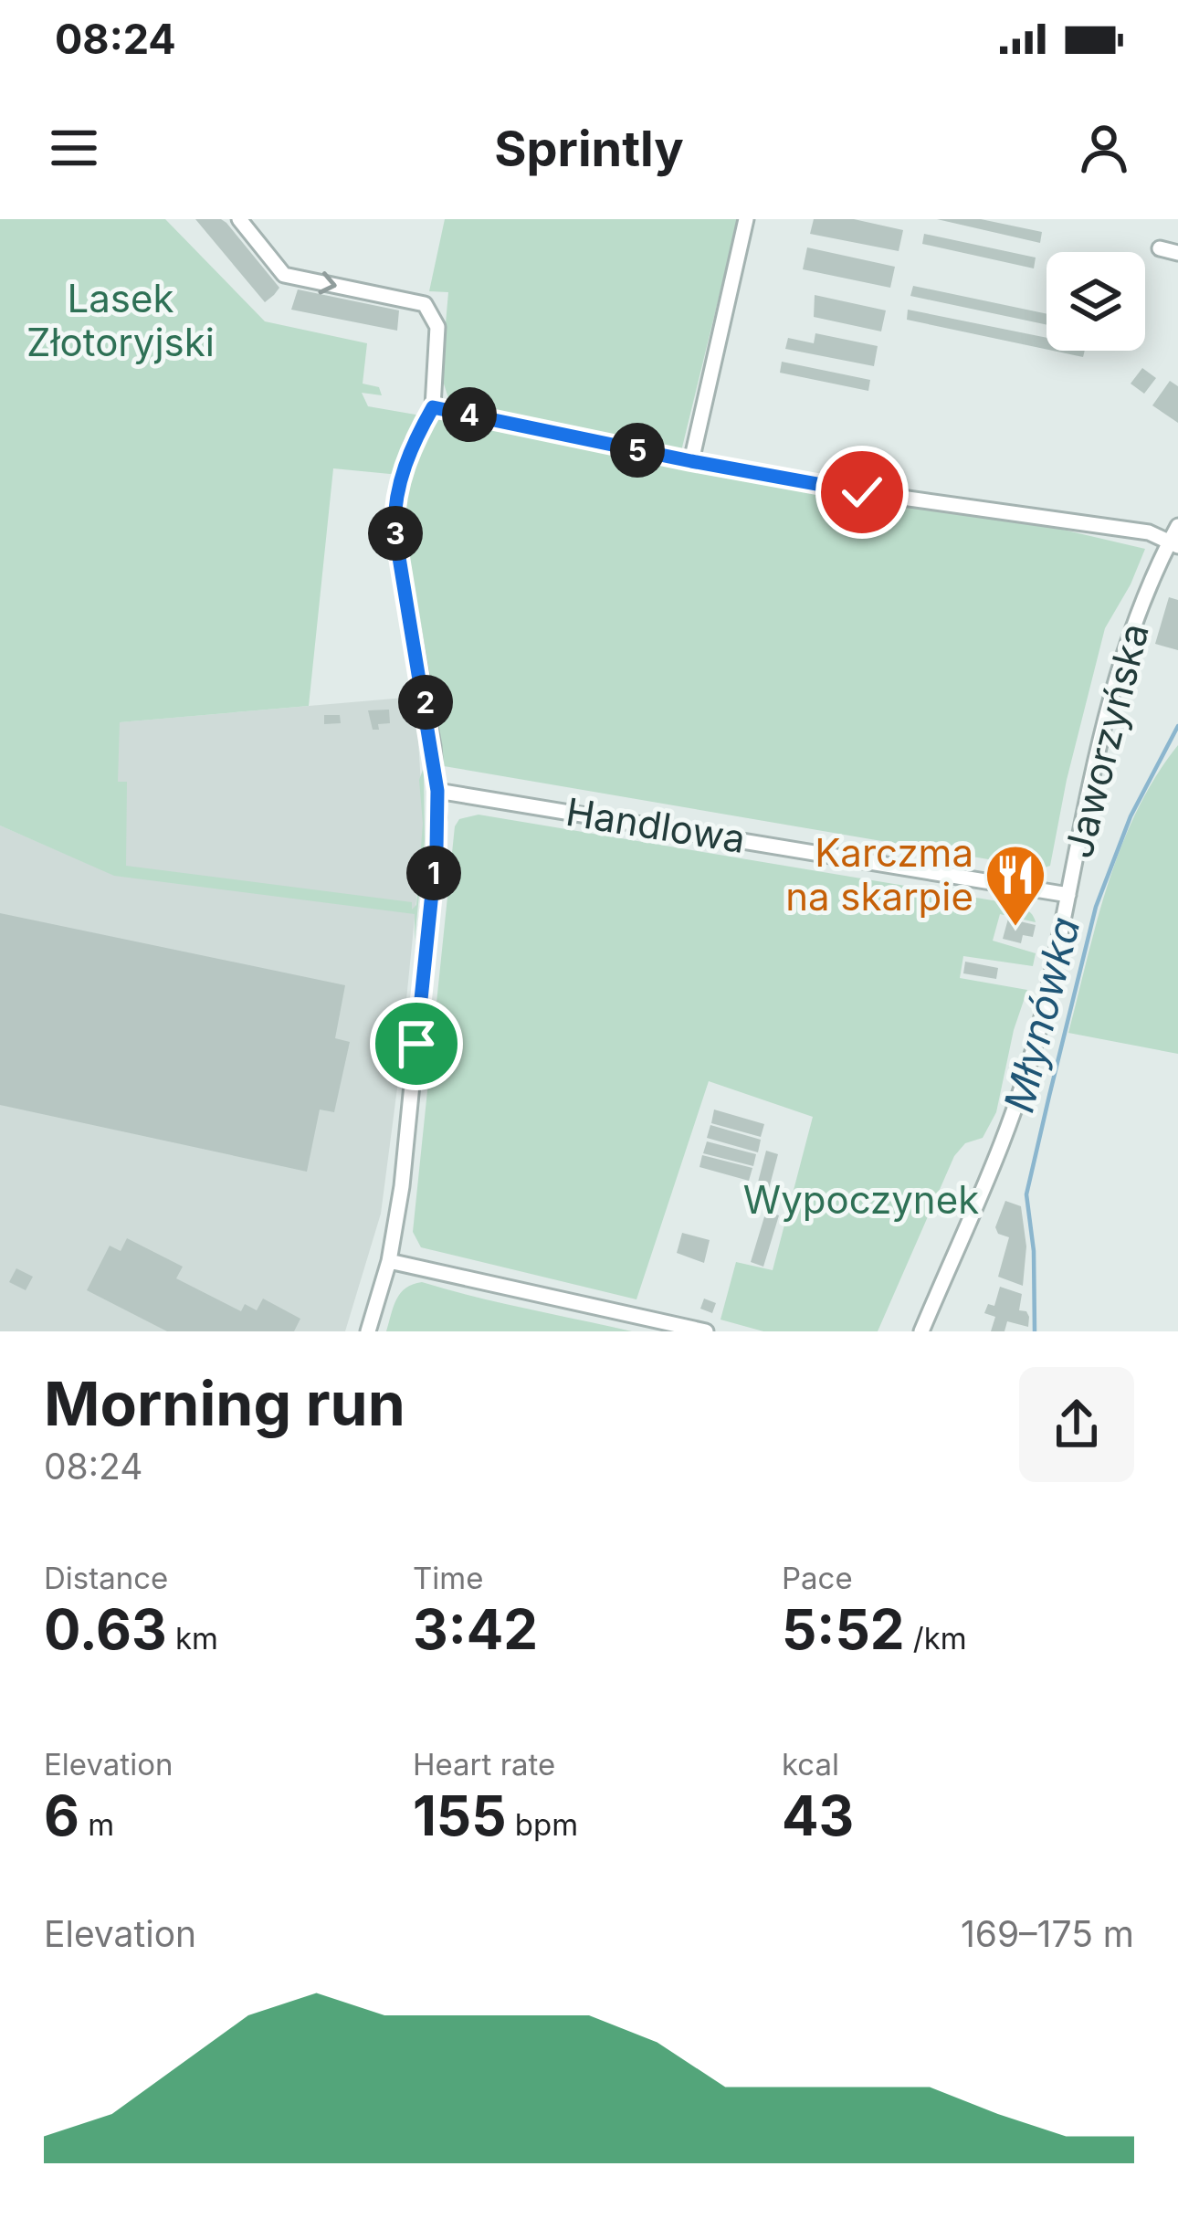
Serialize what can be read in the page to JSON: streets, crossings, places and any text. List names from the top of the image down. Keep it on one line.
{"streets":{"street":["Jaworzyńska","Handlowa"]},"crossings":[["Jaworzyńska","Handlowa"]],"water":["Młynówka"],"parks":["Lasek Złotoryjski","Wypoczynek"],"places":{"restaurant":["Karczma na skarpie"]},"page":{"status":"08:24","header":"Sprintly","pins":["4","5","3","2","1"],"heading":["Morning run","08:24"],"stats":[["Distance","0.63 km"],["Time","3:42"],["Pace","5:52 /km"],["Elevation","6 m"],["Heart rate","155 bpm"],["kcal","43"]],"chart":["Elevation","169–175 m"]}}
